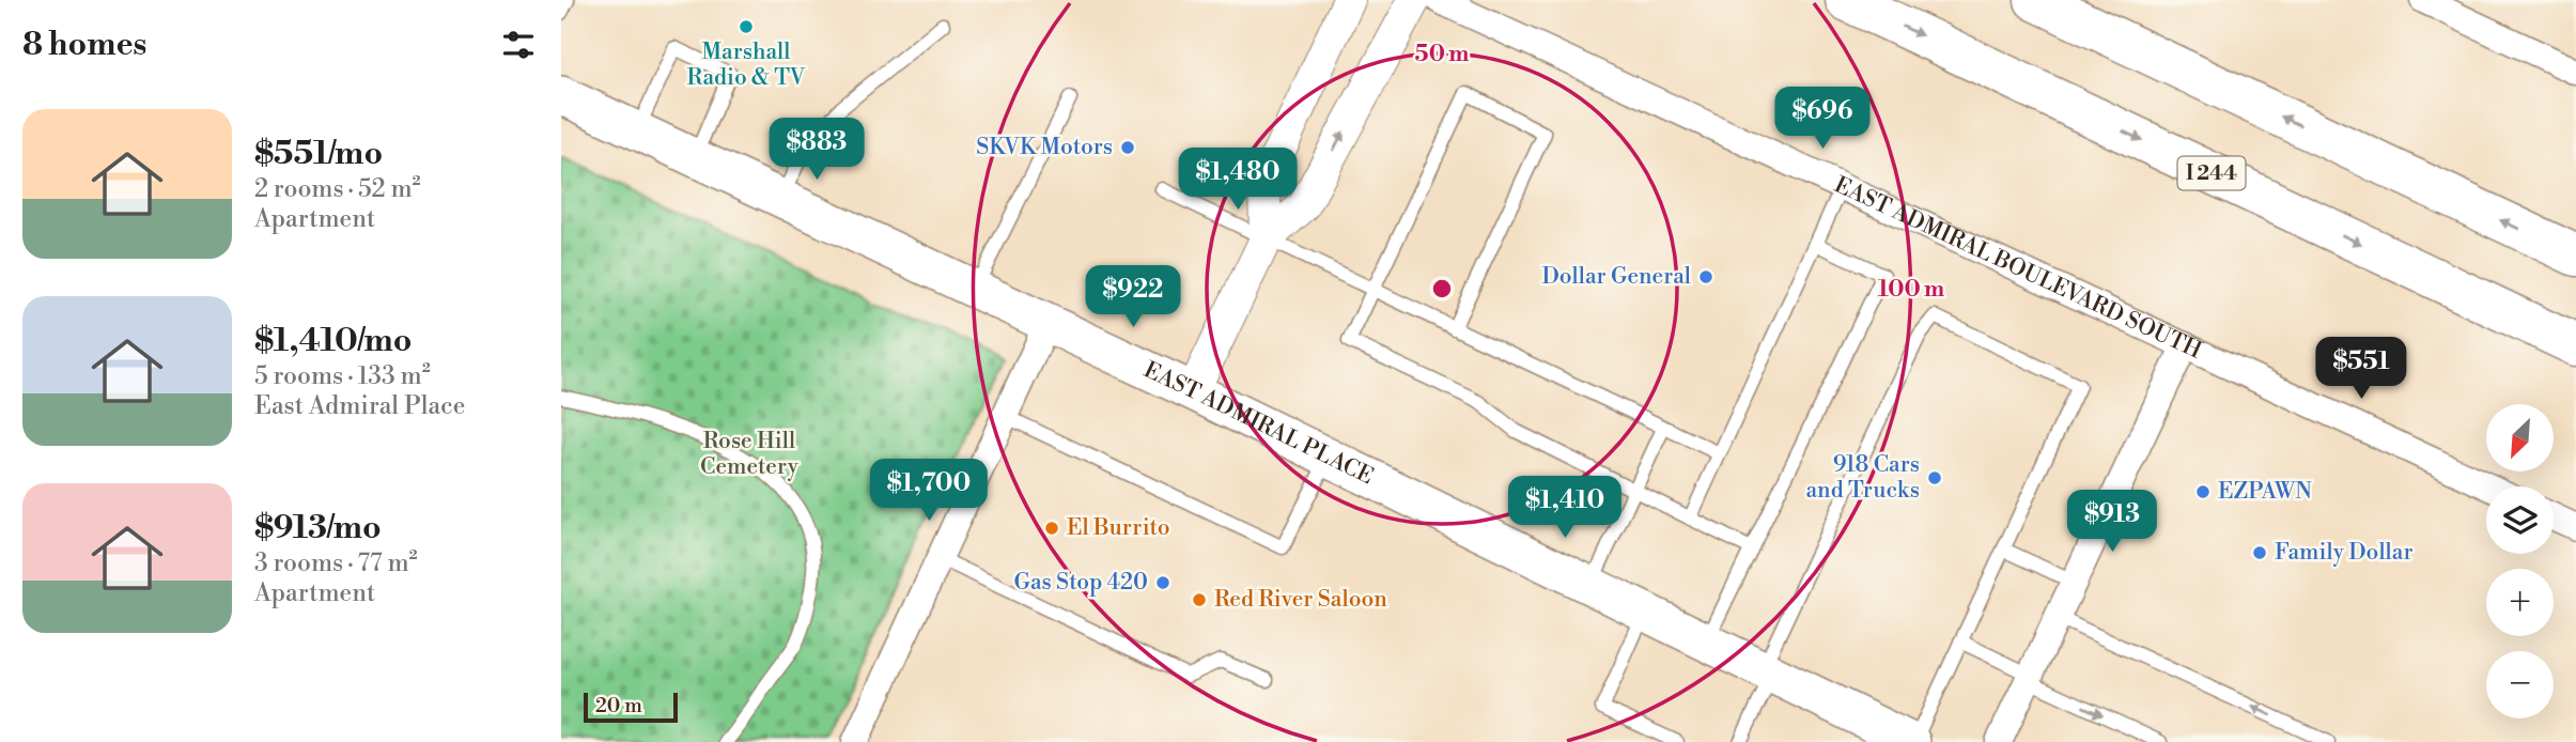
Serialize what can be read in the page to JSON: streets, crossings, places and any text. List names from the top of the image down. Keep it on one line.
{"streets":{"highway":["I 244"],"main road":["EAST ADMIRAL PLACE"],"street":["EAST ADMIRAL BOULEVARD SOUTH"]},"parks":["Rose Hill Cemetery"],"places":["Marshall Radio & TV","SKVK Motors","Dollar General","918 Cars and Trucks","EZPAWN","El Burrito","Family Dollar","Gas Stop 420","Red River Saloon"],"scale_bar":"20 m","north":"bottom left","page":{"heading":"8 homes","price":["$696","$883","$1,480","$922","$551","$1,700","$1,410","$913"],"list":[{"name":"$551/mo","note":"2 rooms · 52 m² · Apartment"},{"name":"$1,410/mo","note":"5 rooms · 133 m² · East Admiral Place"},{"name":"$913/mo","note":"3 rooms · 77 m² · Apartment"}],"map_buttons":["+","−"],"scale":"20 m"},"rings":["50 m","100 m"]}
